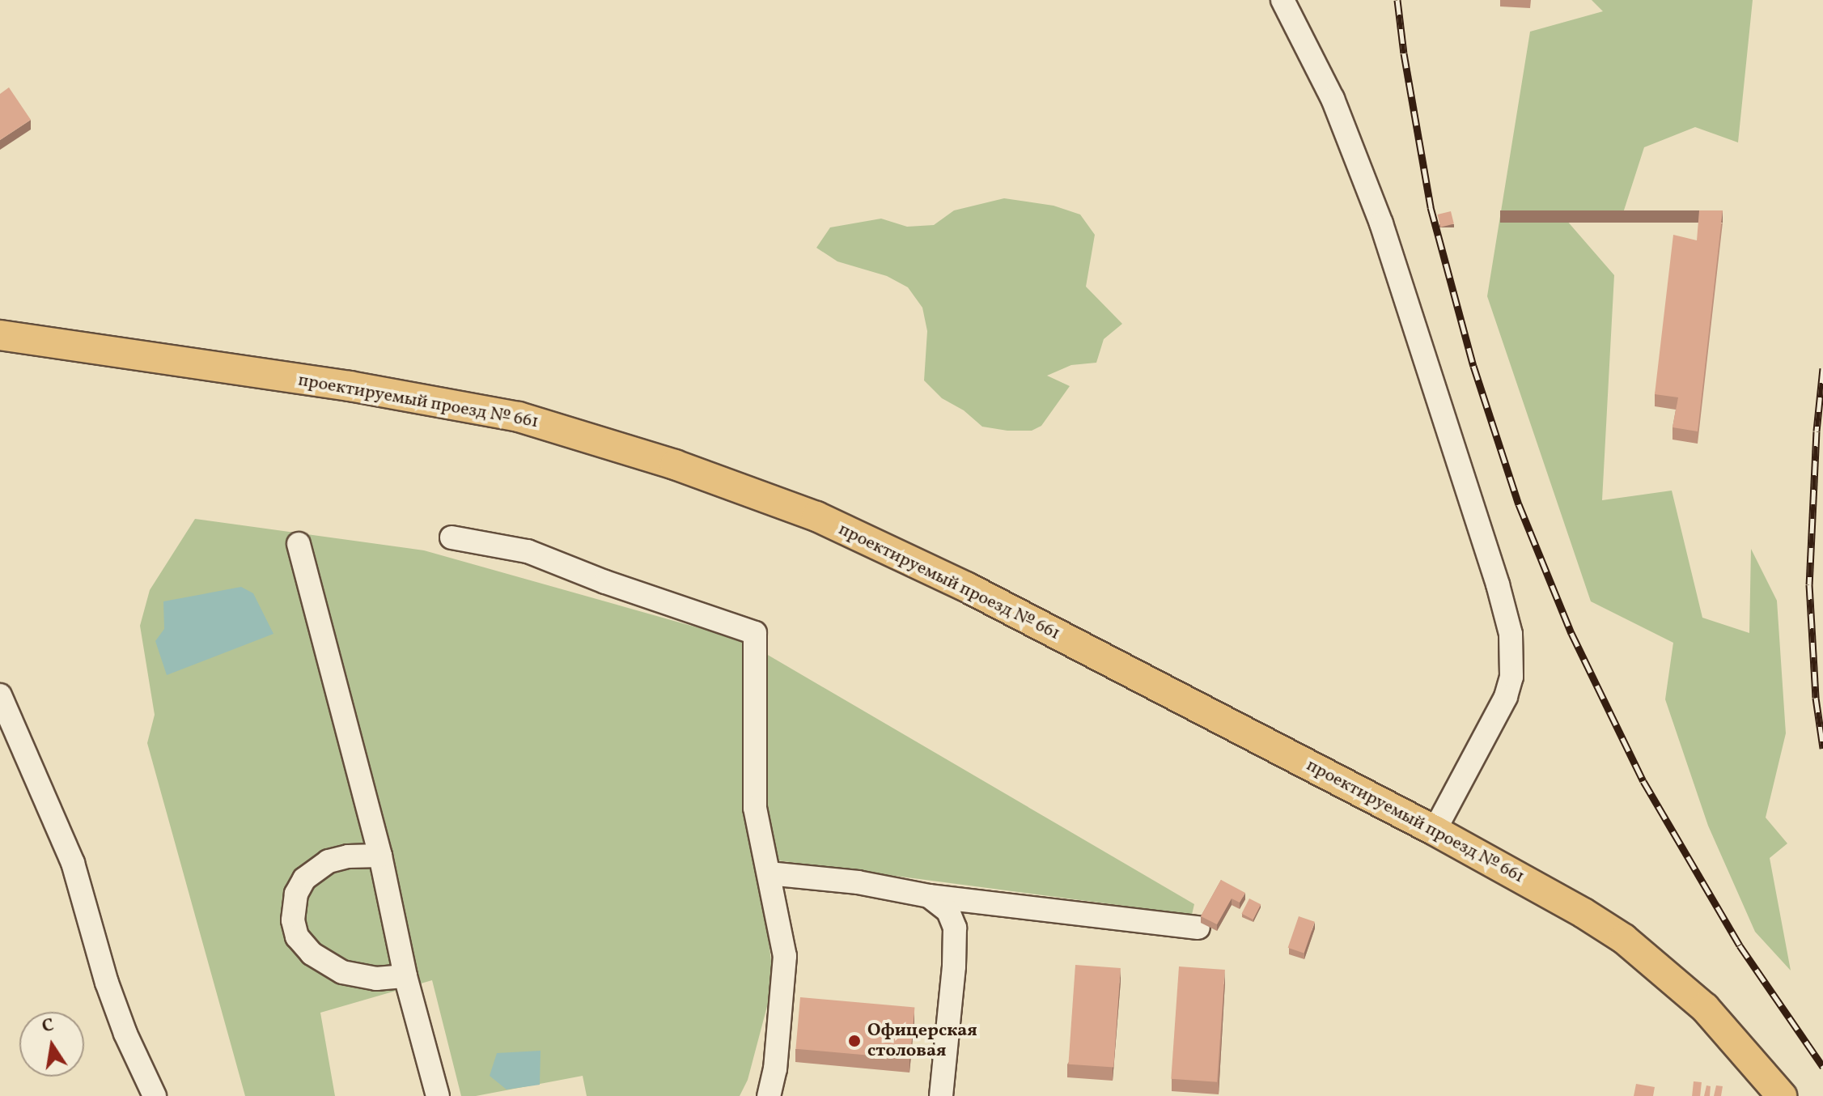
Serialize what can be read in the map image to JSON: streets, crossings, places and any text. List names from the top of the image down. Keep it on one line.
{"streets":{"main road":["проектируемый проезд № 661"]},"places":["Офицерская столовая"],"north":"top"}
